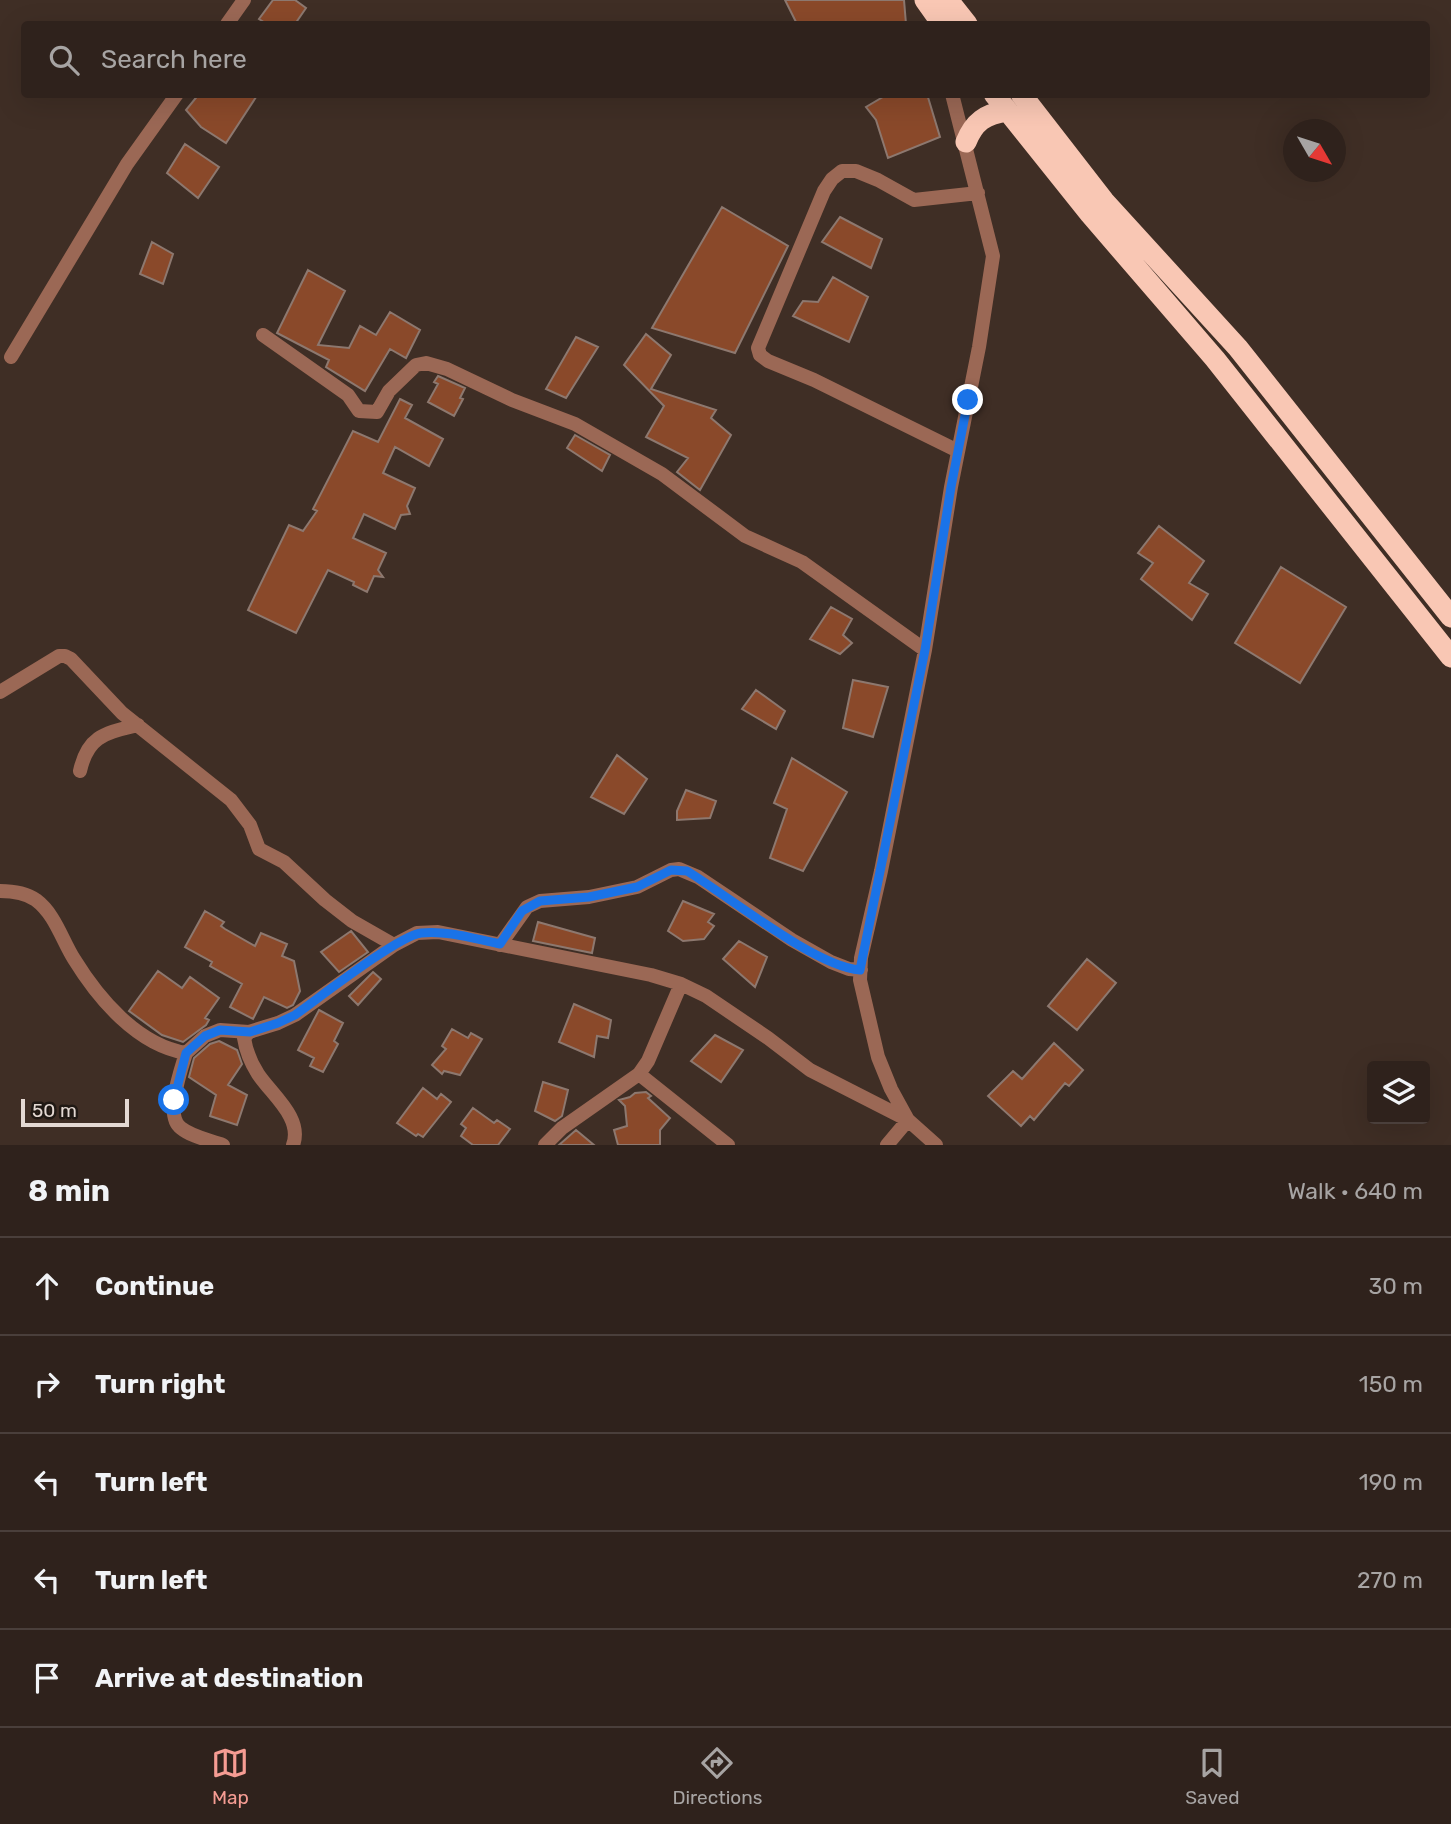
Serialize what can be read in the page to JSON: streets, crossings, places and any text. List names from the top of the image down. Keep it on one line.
{"scale_bar":"50 m","north":"bottom right","page":{"search":"Search here","scale":"50 m","heading":["8 min","Walk · 640 m"],"list":[["Continue","30 m"],["Turn right","150 m"],["Turn left","190 m"],["Turn left","270 m"],"Arrive at destination"],"nav":["Map","Directions","Saved"]}}
